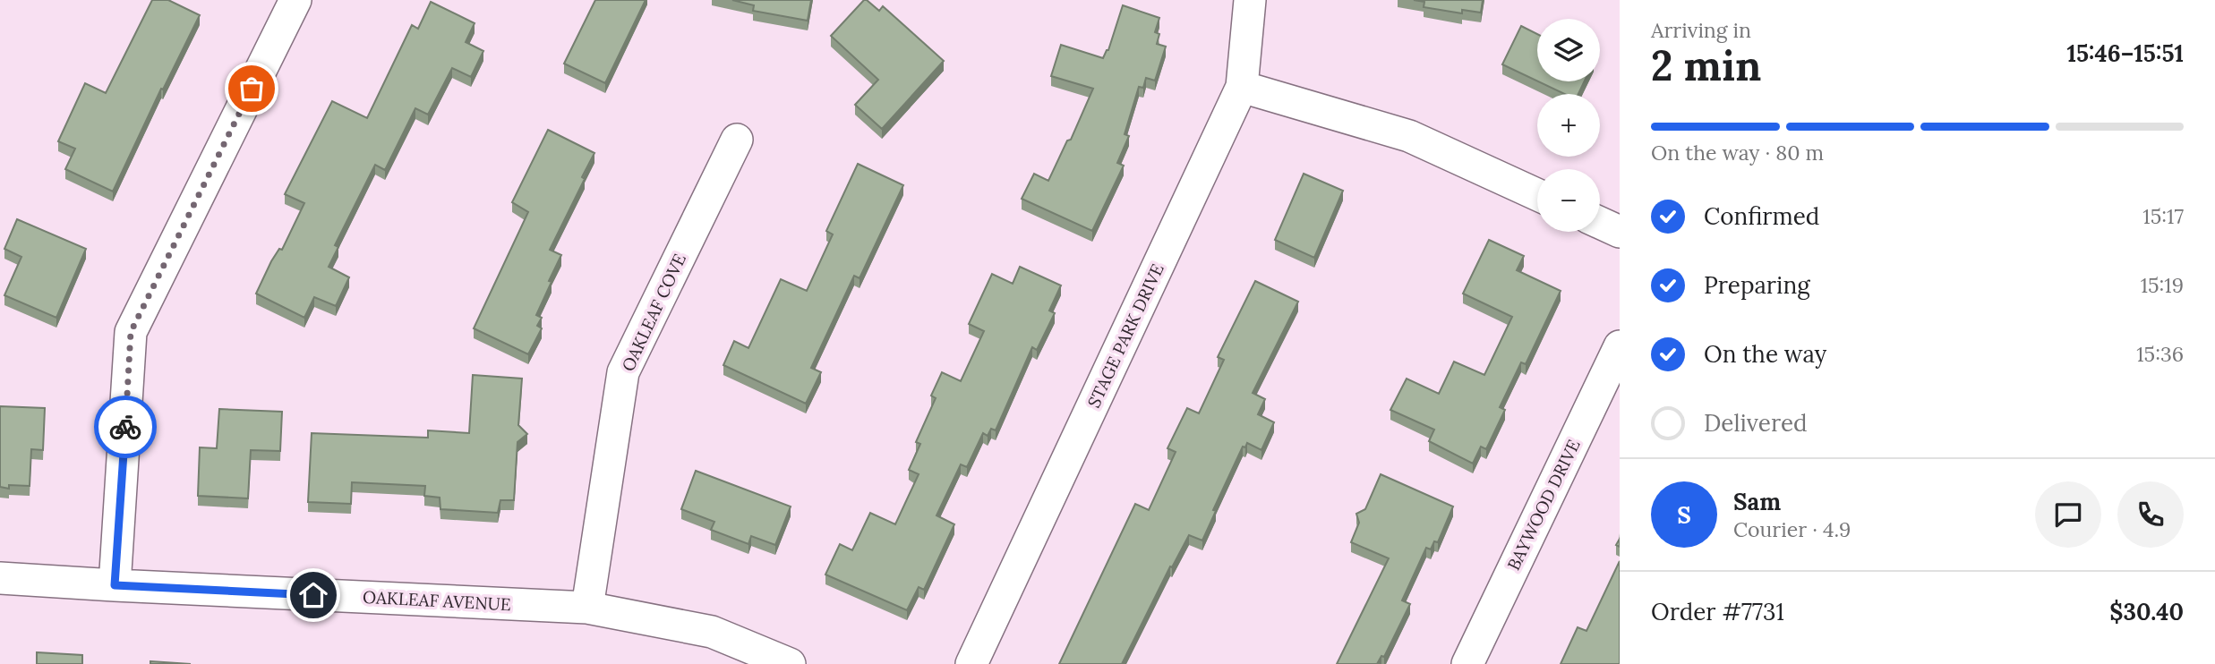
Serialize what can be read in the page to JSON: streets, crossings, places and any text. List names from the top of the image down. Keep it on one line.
{"streets":{"street":["OAKLEAF COVE","STAGE PARK DRIVE","BAYWOOD DRIVE","OAKLEAF AVENUE"]},"crossings":[["OAKLEAF COVE","OAKLEAF AVENUE"]],"page":{"heading":["2 min","Arriving in","15:46–15:51"],"panel":["Sam","Courier · 4.9","Order #7731","$30.40"],"map_buttons":["+","−"],"bar":"On the way · 80 m","list":[["Confirmed","15:17"],["Preparing","15:19"],["On the way","15:36"],"Delivered"],"round":"S"}}
